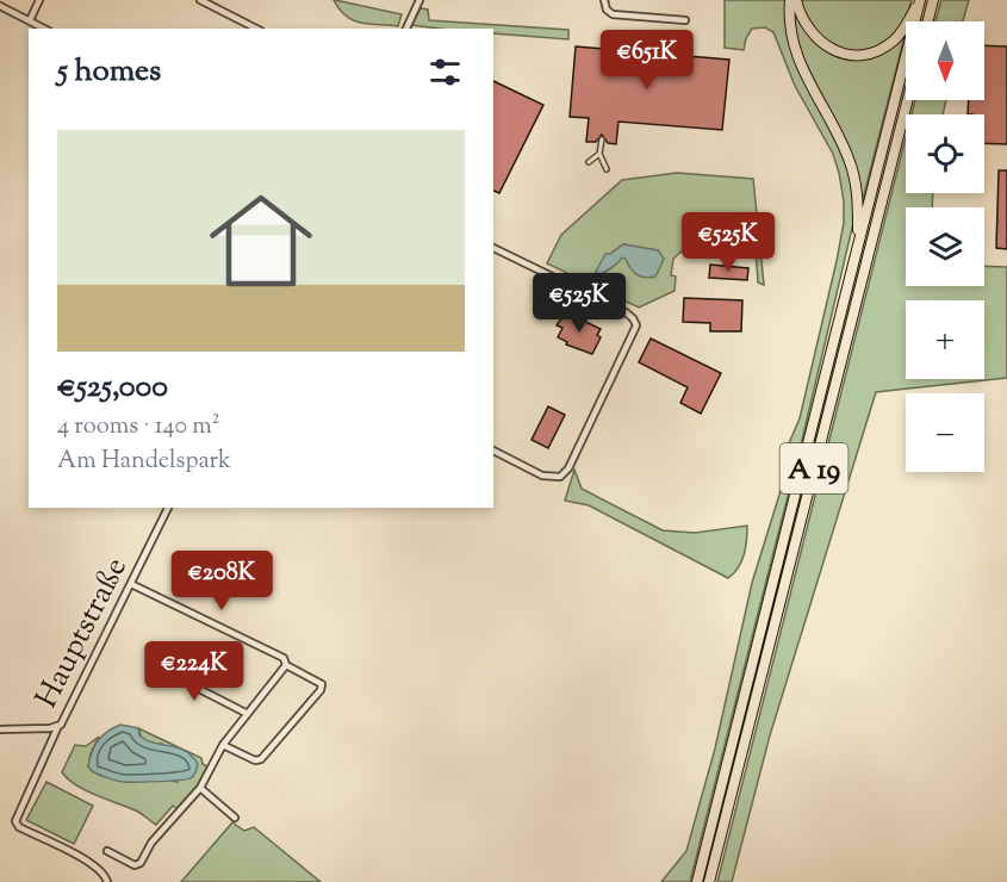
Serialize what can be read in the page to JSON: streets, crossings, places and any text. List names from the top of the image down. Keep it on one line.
{"streets":{"highway":["A 19"],"street":["Hauptstraße"]},"north":"bottom","page":{"map_buttons":["+","−"],"heading":"5 homes","price":["€651K","€525K","€525K","€208K","€224K"],"list":[{"name":"€525,000","note":"4 rooms · 140 m² · Am Handelspark"}]}}
